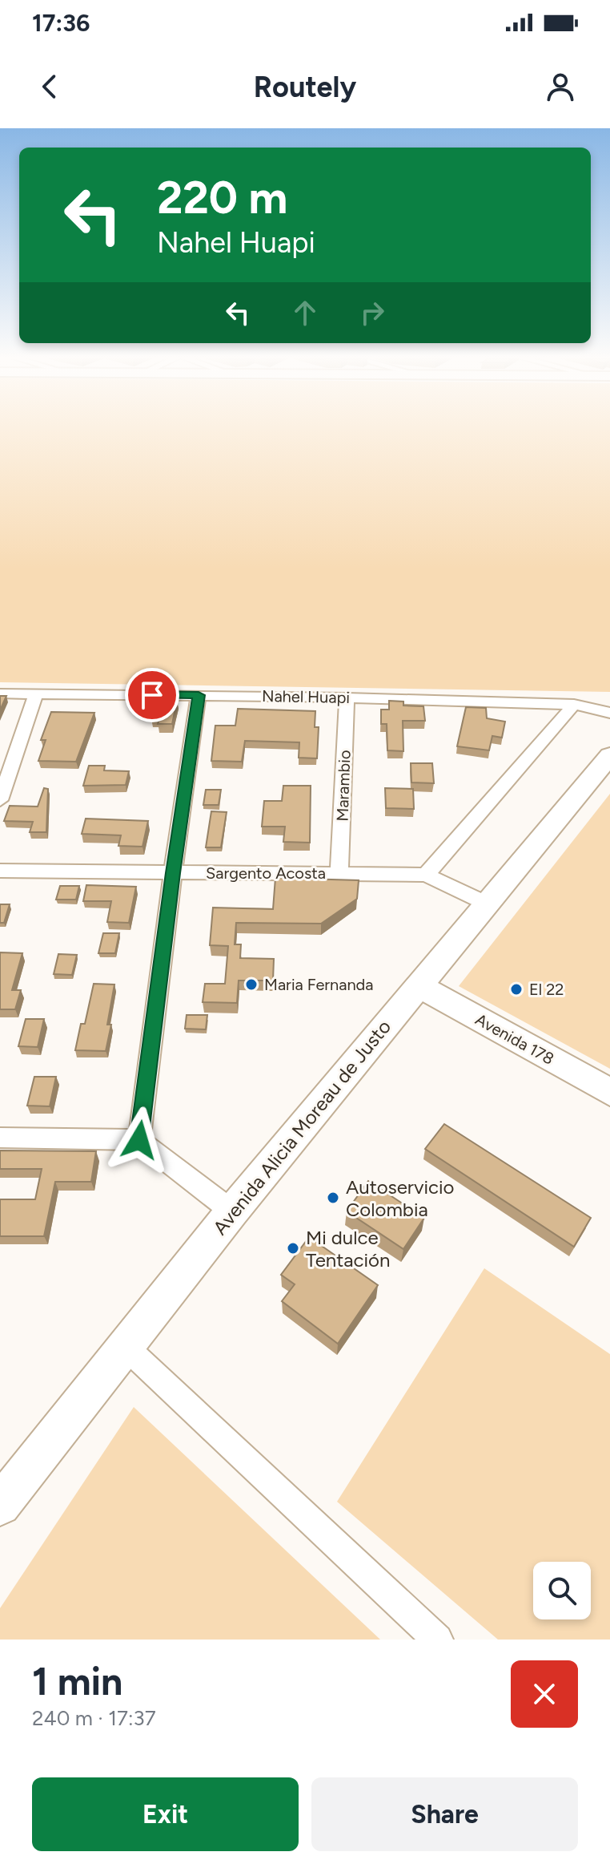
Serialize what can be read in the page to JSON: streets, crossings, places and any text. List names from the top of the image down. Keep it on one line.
{"streets":{"main road":["Avenida 178","Avenida Alicia Moreau de Justo"],"street":["Nahel Huapi","Marambio","Sargento Acosta"]},"crossings":[["Nahel Huapi","Marambio"],["Marambio","Sargento Acosta"],["Sargento Acosta","Avenida Alicia Moreau de Justo"],["Avenida 178","Avenida Alicia Moreau de Justo"]],"places":["Maria Fernanda","El 22","Autoservicio Colombia","Mi dulce Tentación"],"page":{"status":"17:36","header":"Routely","turn":["220 m","Nahel Huapi"],"heading":["1 min","240 m · 17:37"],"buttons":["Exit","Share"]}}
